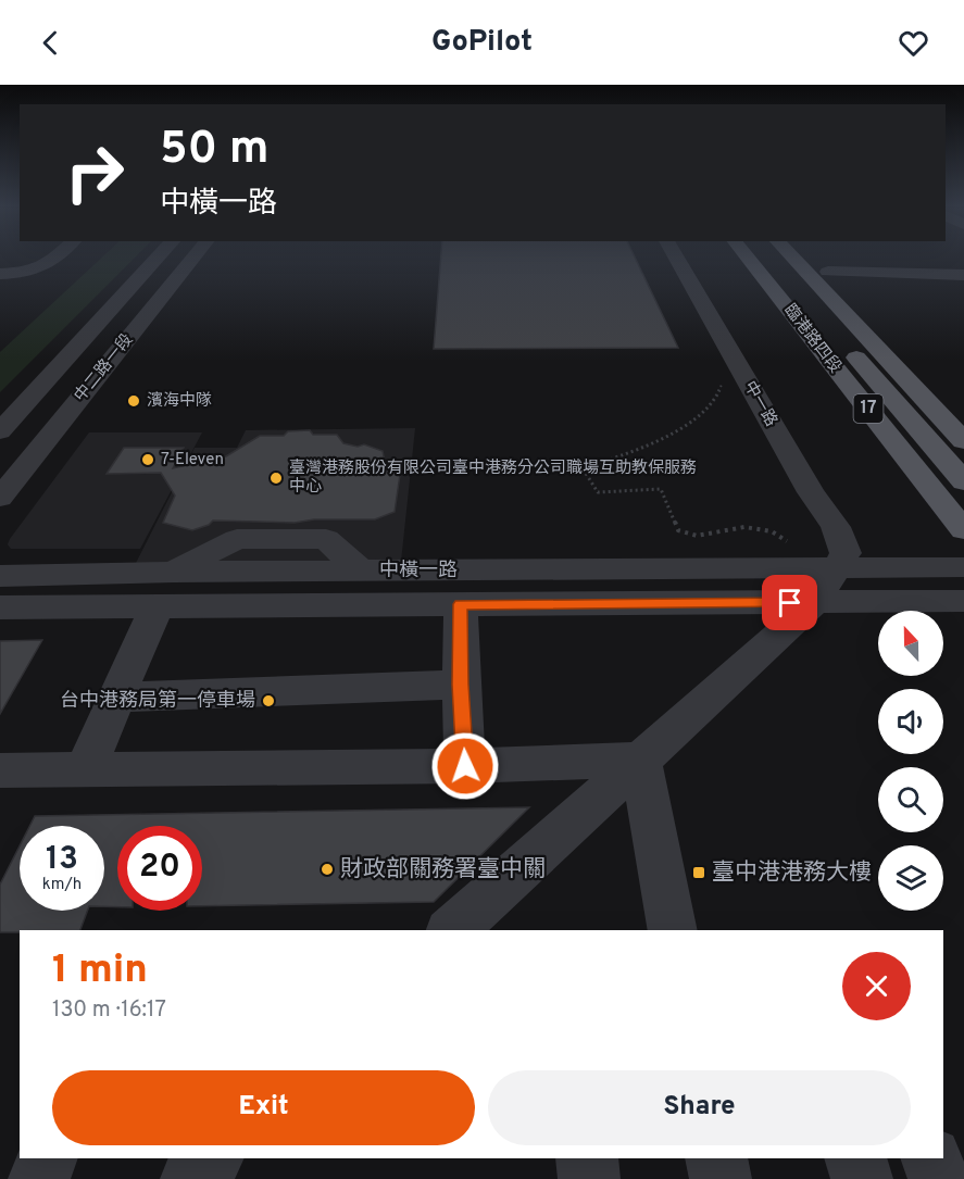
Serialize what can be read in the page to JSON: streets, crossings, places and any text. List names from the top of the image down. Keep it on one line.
{"streets":{"main road":["臨港路四段","17"],"street":["中二路一段","中一路","中橫一路"]},"crossings":[["中一路","中橫一路"]],"places":{"other":["濱海中隊","7-Eleven","臺灣港務股份有限公司臺中港務分公司職場互助教保服務 中心","台中港務局第一停車場","財政部關務署臺中關"],"transit":["臺中港港務大樓"]},"north":"top","page":{"header":"GoPilot","turn":["50 m","中橫一路"],"speed":"13 km/h","limit":"20","heading":["1 min","130 m · 16:17"],"buttons":["Exit","Share"]}}
